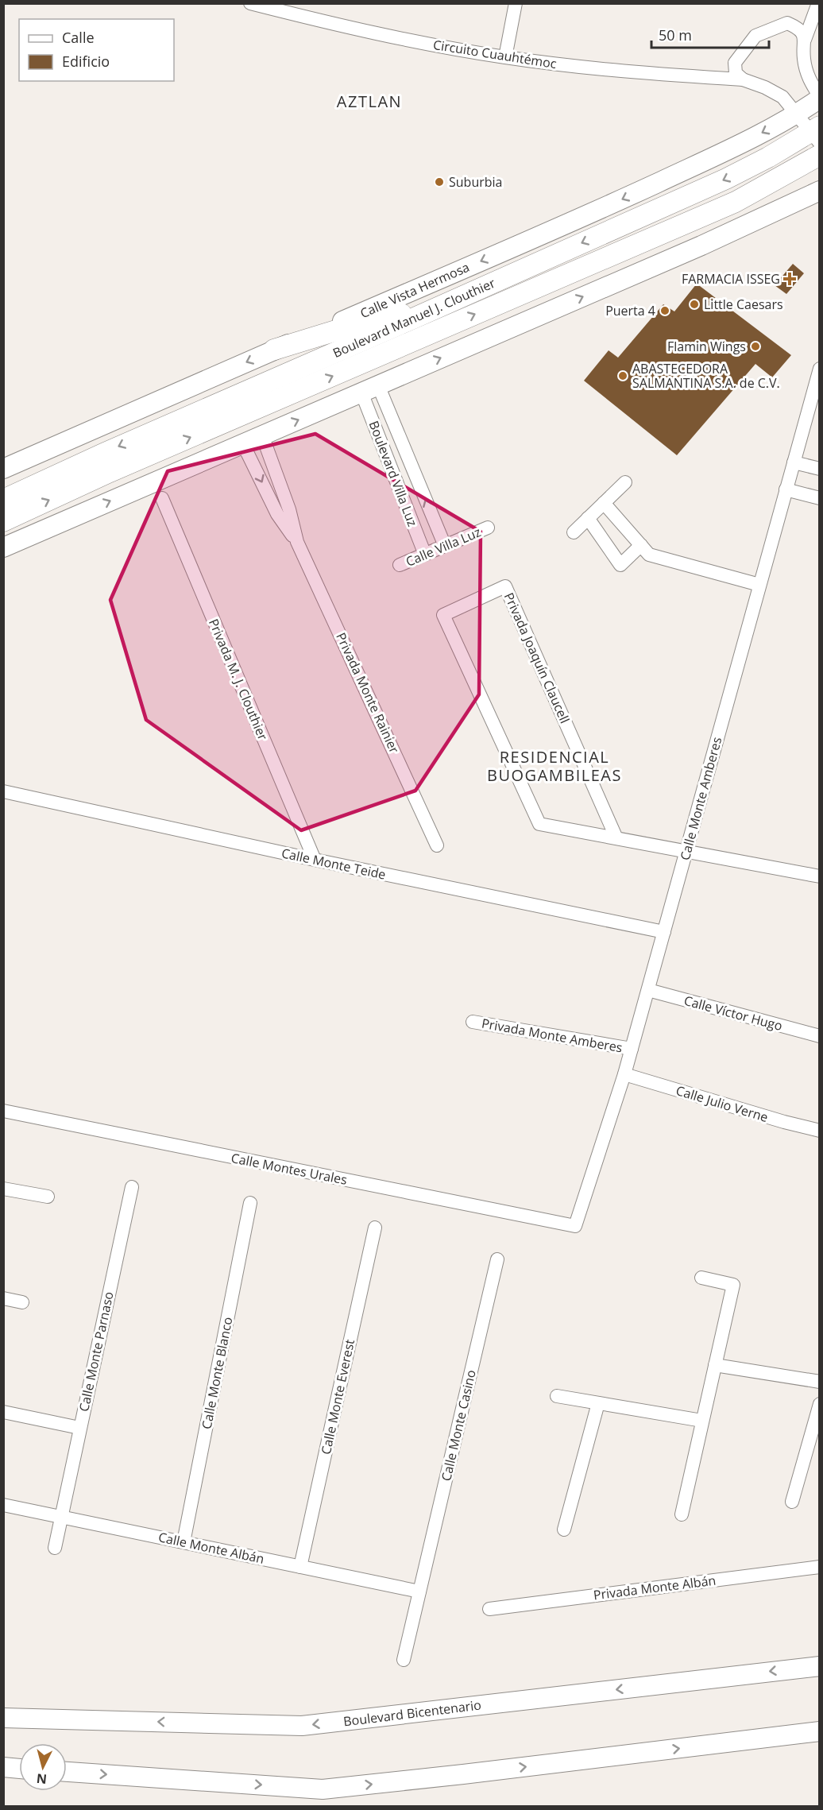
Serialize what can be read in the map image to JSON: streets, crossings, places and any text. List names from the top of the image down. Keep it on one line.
{"streets":{"main road":["Boulevard Manuel J. Clouthier"],"street":["Circuito Cuauhtémoc","Calle Vista Hermosa","Boulevard Villa Luz","Calle Villa Luz","Privada Joaquín Claucell","Privada M. J. Clouthier","Privada Monte Rainier","Calle Monte Amberes","Calle Monte Teide","Calle Víctor Hugo","Privada Monte Amberes","Calle Julio Verne","Calle Montes Urales","Calle Monte Parnaso","Calle Monte Blanco","Calle Monte Everest","Calle Monte Casino","Calle Monte Albán","Privada Monte Albán","Boulevard Bicentenario"]},"crossings":[["Circuito Cuauhtémoc","Calle Vista Hermosa"],["Circuito Cuauhtémoc","Boulevard Manuel J. Clouthier"],["Boulevard Villa Luz","Calle Villa Luz"],["Privada Joaquín Claucell","Calle Monte Amberes"],["Privada M. J. Clouthier","Calle Monte Teide"],["Calle Monte Amberes","Calle Monte Teide"],["Calle Monte Amberes","Calle Víctor Hugo"],["Calle Monte Amberes","Privada Monte Amberes"],["Calle Monte Amberes","Calle Julio Verne"],["Calle Monte Amberes","Calle Montes Urales"],["Calle Monte Parnaso","Calle Monte Albán"],["Calle Monte Blanco","Calle Monte Albán"],["Calle Monte Everest","Calle Monte Albán"],["Calle Monte Casino","Calle Monte Albán"]],"districts":["AZTLAN","RESIDENCIAL BUOGAMBILEAS"],"places":{"other":["Suburbia","Little Caesars","Puerta 4","Flamin Wings","ABASTECEDORA SALMANTINA S.A. de C.V."],"health":["FARMACIA ISSEG"]},"legend":["Calle","Edificio"],"scale_bar":"50 m","north":"bottom"}
